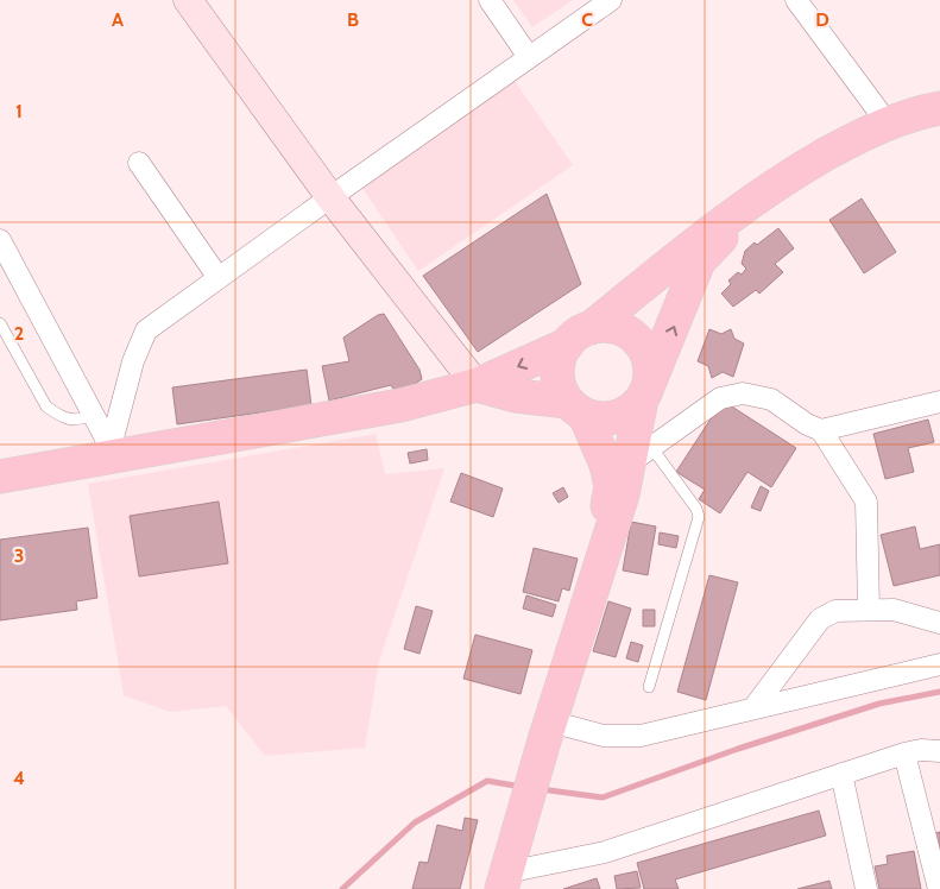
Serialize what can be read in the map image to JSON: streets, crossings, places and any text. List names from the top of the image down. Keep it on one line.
{"grid":{"columns":["A","B","C","D"],"rows":["1","2","3","4"]}}
